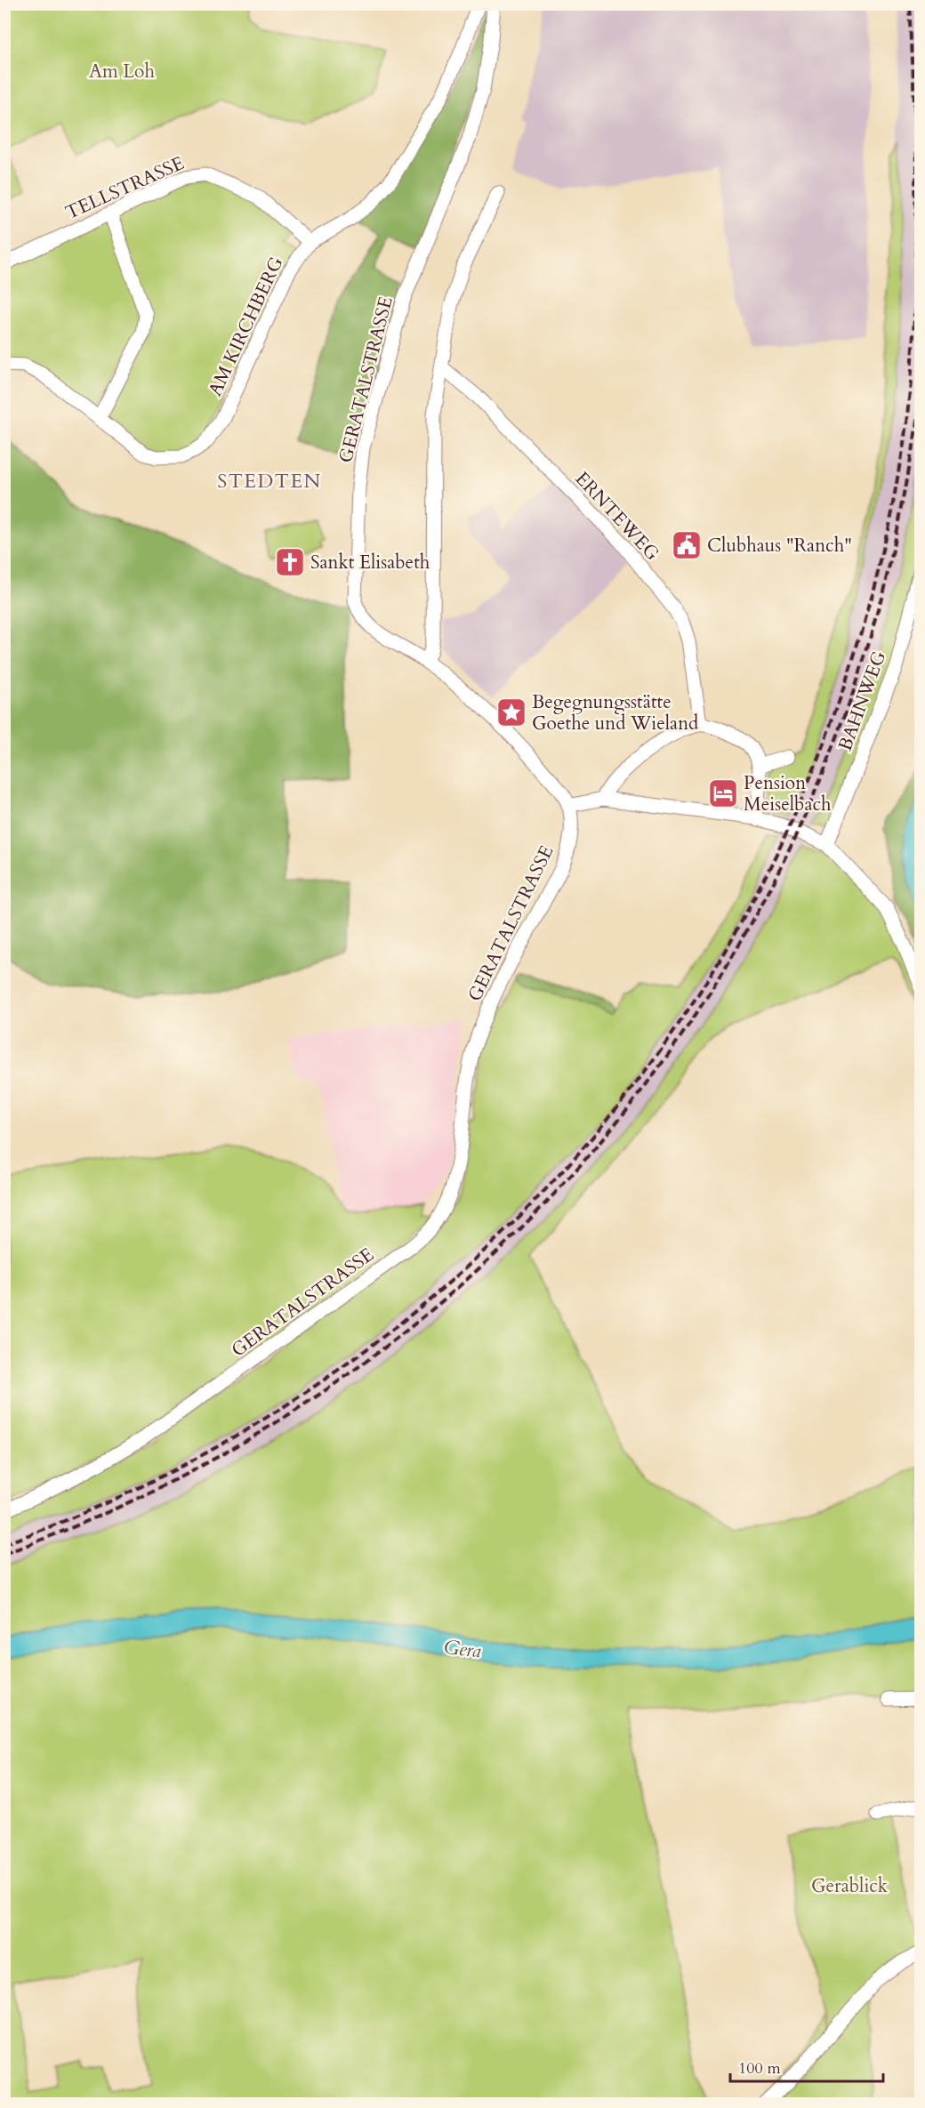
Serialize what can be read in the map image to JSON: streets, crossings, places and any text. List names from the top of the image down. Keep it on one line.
{"streets":{"street":["TELLSTRASSE","AM KIRCHBERG","GERATALSTRASSE","ERNTEWEG","BAHNWEG"]},"crossings":[["TELLSTRASSE","AM KIRCHBERG"]],"districts":["STEDTEN"],"water":["Gera"],"parks":["Am Loh","Gerablick"],"places":{"public building":["Clubhaus \"Ranch\""],"church":["Sankt Elisabeth"],"place":["Begegnungsstätte Goethe und Wieland"],"hotel":["Pension Meiselbach"]},"scale_bar":"100 m"}
